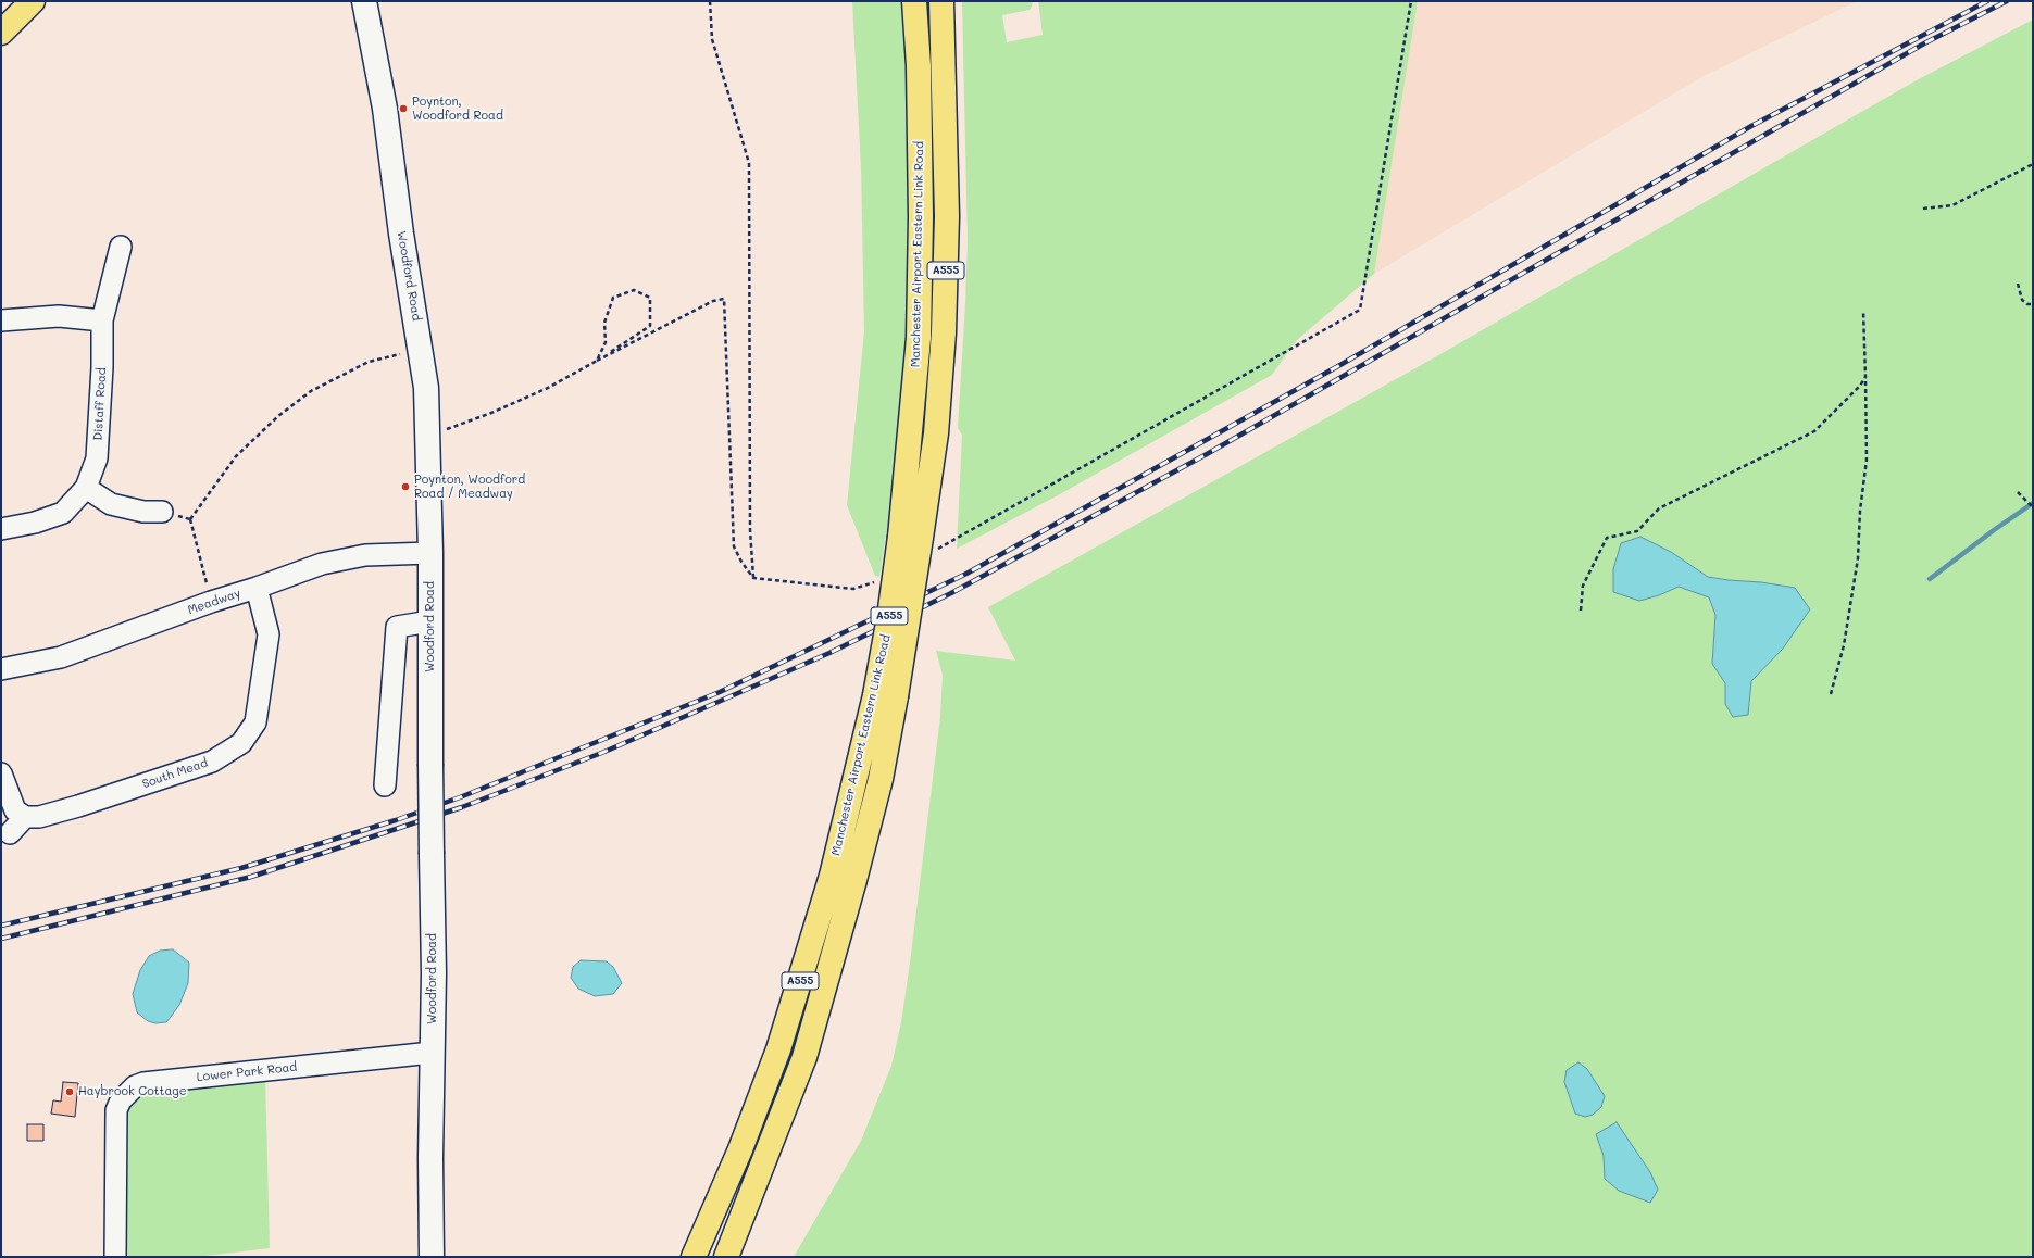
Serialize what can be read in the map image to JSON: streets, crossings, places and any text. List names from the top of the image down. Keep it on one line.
{"streets":{"main road":["Manchester Airport Eastern Link Road","A555"],"street":["Woodford Road","Distaff Road","Meadway","South Mead","Lower Park Road"]},"crossings":[["Woodford Road","Meadway"],["Woodford Road","Lower Park Road"],["Meadway","South Mead"]],"places":["Poynton, Woodford Road","Poynton, Woodford Road / Meadway","Haybrook Cottage"]}
